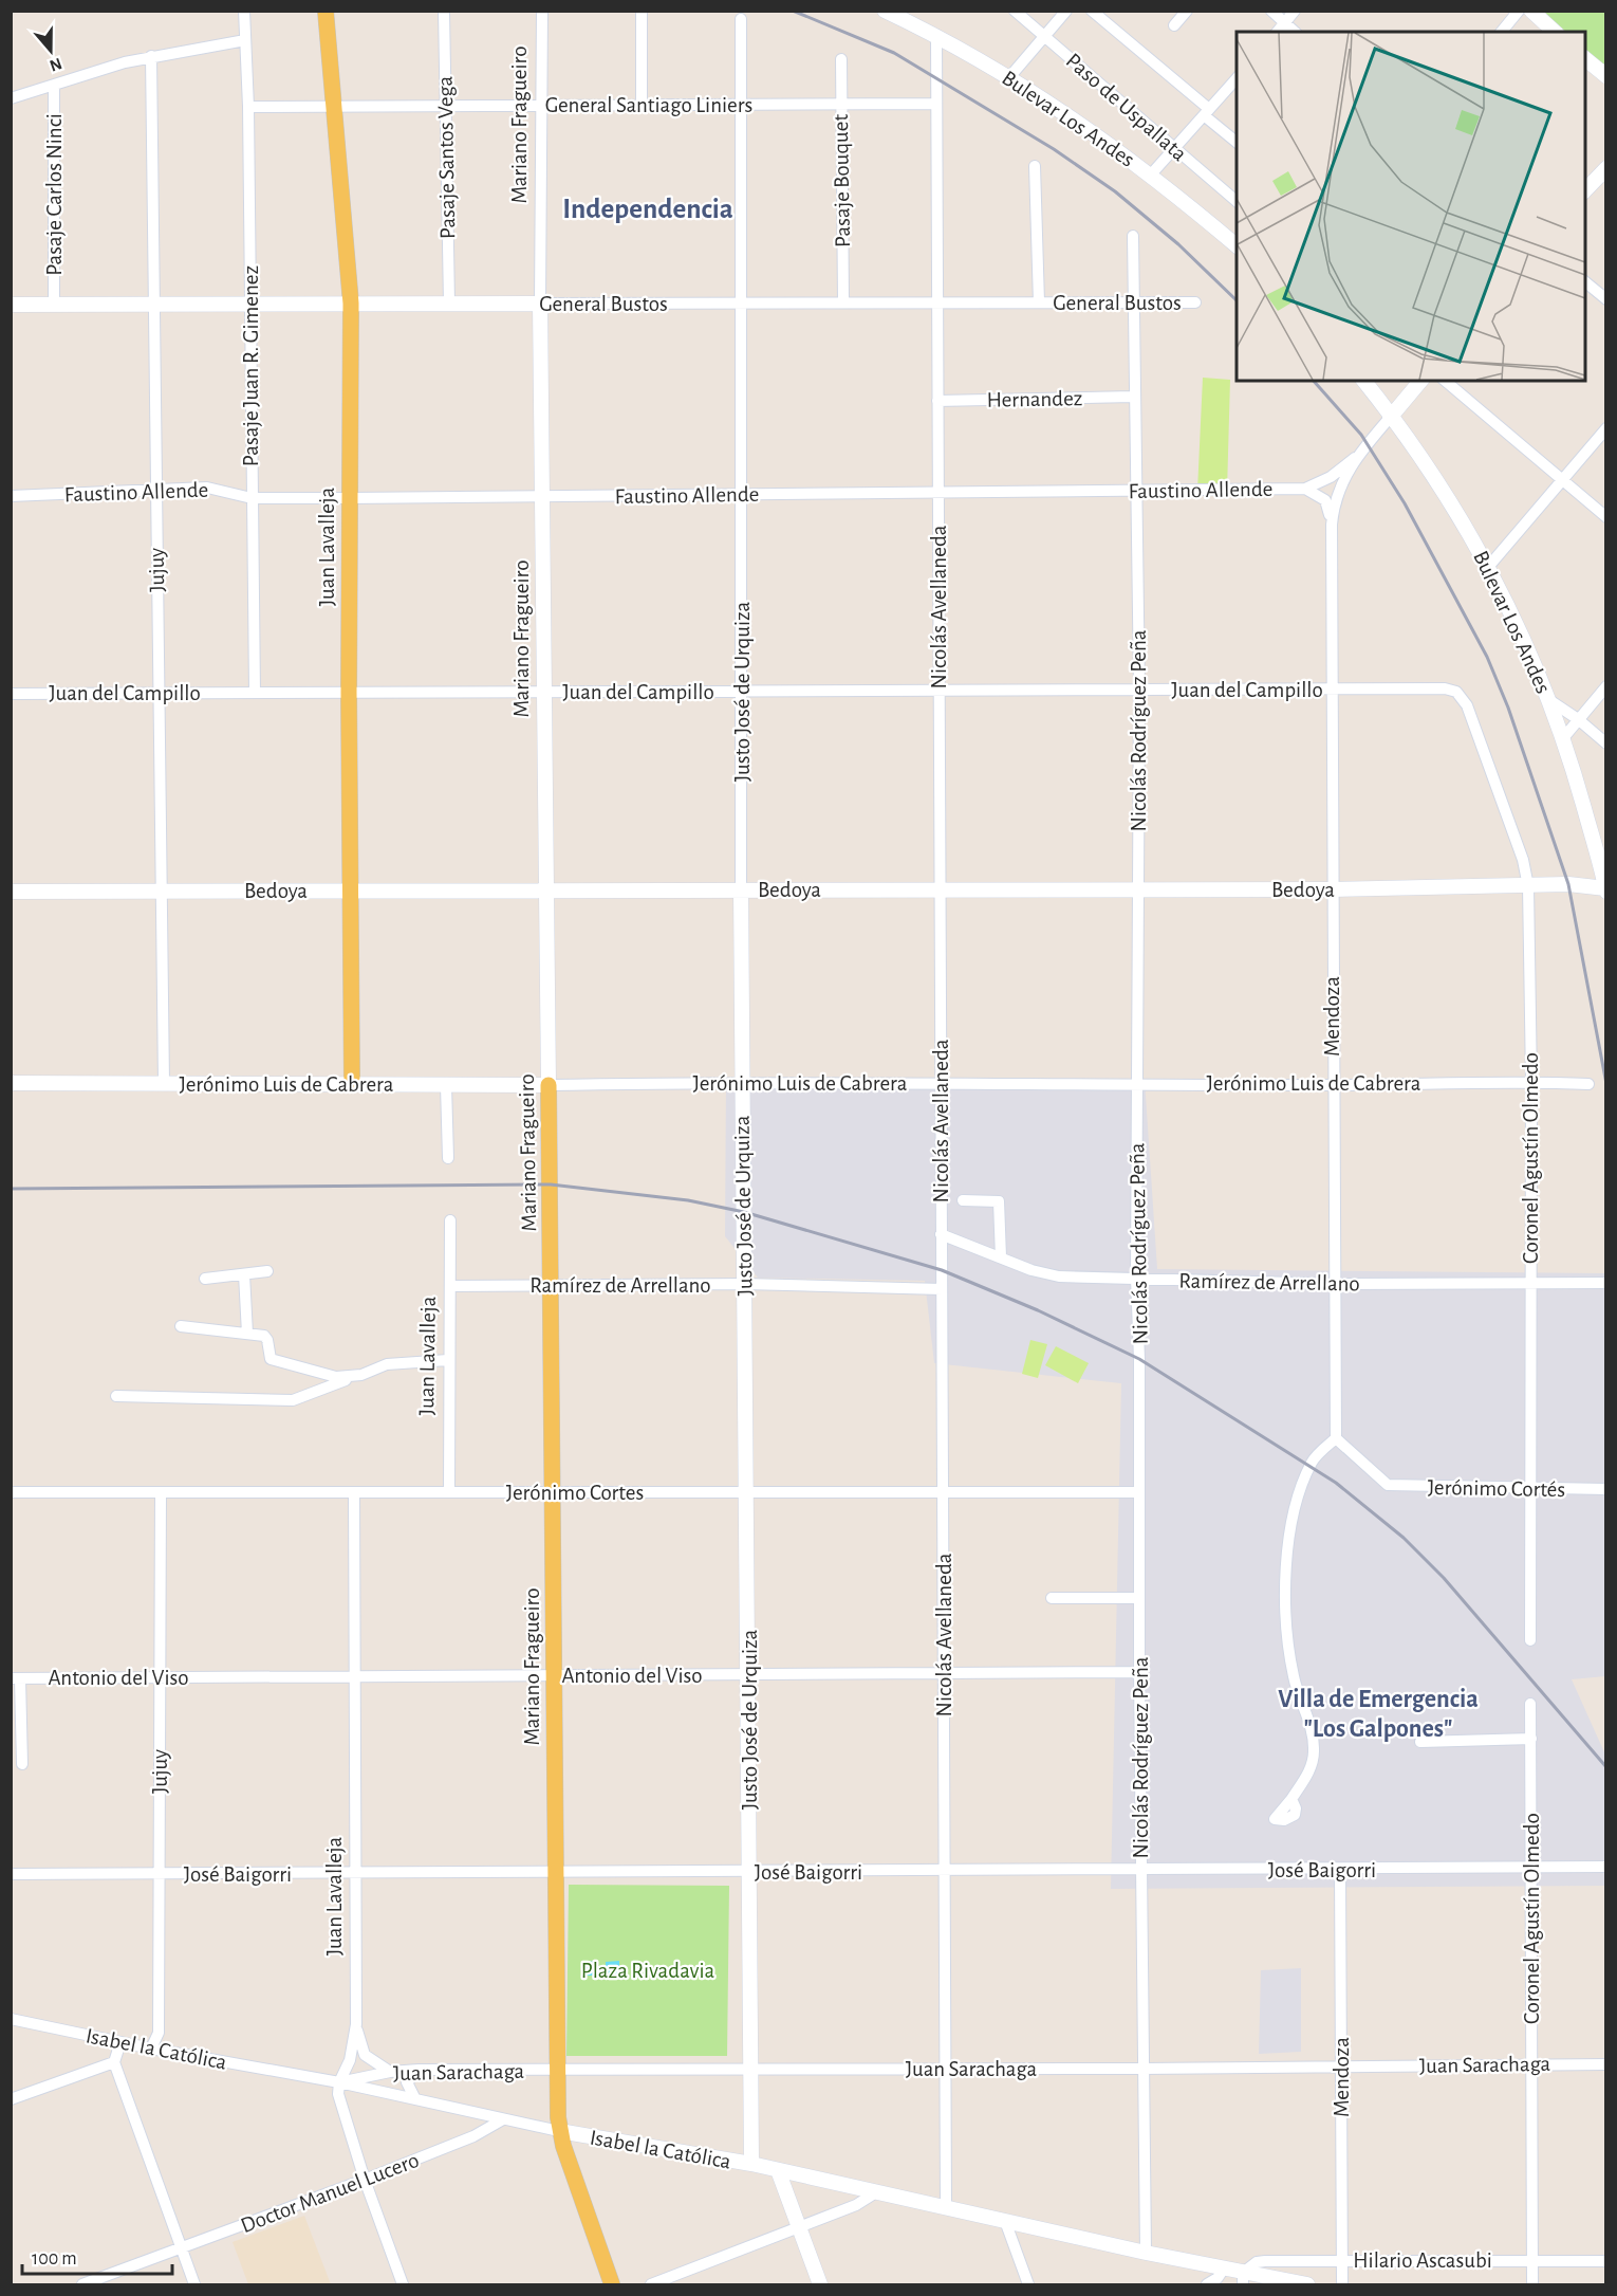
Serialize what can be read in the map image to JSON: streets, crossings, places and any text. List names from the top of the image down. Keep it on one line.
{"streets":{"main road":["Bulevar Los Andes","Mariano Fragueiro","General Bustos","Juan Lavalleja","Justo José de Urquiza","Bedoya","Jerónimo Luis de Cabrera","Isabel la Católica"],"street":["General Santiago Liniers","Paso de Uspallata","Pasaje Santos Vega","Pasaje Bouquet","Pasaje Carlos Ninci","Pasaje Juan R. Gimenez","Hernandez","Faustino Allende","Jujuy","Nicolás Avellaneda","Juan del Campillo","Nicolás Rodríguez Peña","Mendoza","Coronel Agustín Olmedo","Ramírez de Arrellano","Jerónimo Cortés","Jerónimo Cortes","Antonio del Viso","José Baigorri","Juan Sarachaga","Doctor Manuel Lucero","Hilario Ascasubi"]},"crossings":[["General Santiago Liniers","Mariano Fragueiro"],["General Santiago Liniers","Pasaje Santos Vega"],["General Santiago Liniers","Pasaje Bouquet"],["General Santiago Liniers","Pasaje Juan R. Gimenez"],["General Santiago Liniers","Juan Lavalleja"],["General Santiago Liniers","Nicolás Avellaneda"],["General Santiago Liniers","Justo José de Urquiza"],["Bulevar Los Andes","Nicolás Avellaneda"],["Bulevar Los Andes","Bedoya"],["Mariano Fragueiro","General Bustos"],["Mariano Fragueiro","Faustino Allende"],["Mariano Fragueiro","Juan del Campillo"],["Mariano Fragueiro","Bedoya"],["Mariano Fragueiro","Jerónimo Luis de Cabrera"],["Mariano Fragueiro","Ramírez de Arrellano"],["Mariano Fragueiro","Jerónimo Cortes"],["Mariano Fragueiro","Antonio del Viso"],["Mariano Fragueiro","José Baigorri"],["Mariano Fragueiro","Isabel la Católica"],["Mariano Fragueiro","Juan Sarachaga"],["Pasaje Santos Vega","General Bustos"],["Pasaje Bouquet","General Bustos"],["Pasaje Carlos Ninci","General Bustos"],["General Bustos","Pasaje Juan R. Gimenez"],["General Bustos","Juan Lavalleja"],["General Bustos","Jujuy"],["General Bustos","Nicolás Avellaneda"],["General Bustos","Justo José de Urquiza"],["General Bustos","Nicolás Rodríguez Peña"],["Pasaje Juan R. Gimenez","Faustino Allende"],["Pasaje Juan R. Gimenez","Juan del Campillo"],["Hernandez","Nicolás Avellaneda"],["Hernandez","Nicolás Rodríguez Peña"],["Faustino Allende","Juan Lavalleja"],["Faustino Allende","Jujuy"],["Faustino Allende","Nicolás Avellaneda"],["Faustino Allende","Justo José de Urquiza"],["Faustino Allende","Nicolás Rodríguez Peña"],["Faustino Allende","Mendoza"],["Juan Lavalleja","Juan del Campillo"],["Juan Lavalleja","Bedoya"],["Juan Lavalleja","Jerónimo Luis de Cabrera"],["Juan Lavalleja","Ramírez de Arrellano"],["Juan Lavalleja","Jerónimo Cortes"],["Juan Lavalleja","Antonio del Viso"],["Juan Lavalleja","José Baigorri"],["Juan Lavalleja","Isabel la Católica"],["Juan Lavalleja","Juan Sarachaga"],["Jujuy","Juan del Campillo"],["Jujuy","Bedoya"],["Jujuy","Jerónimo Luis de Cabrera"],["Jujuy","Jerónimo Cortes"],["Jujuy","Antonio del Viso"],["Jujuy","José Baigorri"],["Jujuy","Isabel la Católica"],["Nicolás Avellaneda","Juan del Campillo"],["Nicolás Avellaneda","Bedoya"],["Nicolás Avellaneda","Jerónimo Luis de Cabrera"],["Nicolás Avellaneda","Ramírez de Arrellano"],["Nicolás Avellaneda","Jerónimo Cortes"],["Nicolás Avellaneda","Antonio del Viso"],["Nicolás Avellaneda","José Baigorri"],["Nicolás Avellaneda","Isabel la Católica"],["Nicolás Avellaneda","Juan Sarachaga"],["Juan del Campillo","Justo José de Urquiza"],["Juan del Campillo","Nicolás Rodríguez Peña"],["Juan del Campillo","Mendoza"],["Juan del Campillo","Coronel Agustín Olmedo"],["Justo José de Urquiza","Bedoya"],["Justo José de Urquiza","Jerónimo Luis de Cabrera"],["Justo José de Urquiza","Ramírez de Arrellano"],["Justo José de Urquiza","Jerónimo Cortes"],["Justo José de Urquiza","Antonio del Viso"],["Justo José de Urquiza","José Baigorri"],["Justo José de Urquiza","Isabel la Católica"],["Justo José de Urquiza","Juan Sarachaga"],["Nicolás Rodríguez Peña","Bedoya"],["Nicolás Rodríguez Peña","Jerónimo Luis de Cabrera"],["Nicolás Rodríguez Peña","Ramírez de Arrellano"],["Nicolás Rodríguez Peña","Jerónimo Cortes"],["Nicolás Rodríguez Peña","Antonio del Viso"],["Nicolás Rodríguez Peña","José Baigorri"],["Nicolás Rodríguez Peña","Isabel la Católica"],["Nicolás Rodríguez Peña","Juan Sarachaga"],["Bedoya","Mendoza"],["Bedoya","Coronel Agustín Olmedo"],["Mendoza","Jerónimo Luis de Cabrera"],["Mendoza","Ramírez de Arrellano"],["Mendoza","Jerónimo Cortés"],["Mendoza","José Baigorri"],["Mendoza","Juan Sarachaga"],["Mendoza","Hilario Ascasubi"],["Jerónimo Luis de Cabrera","Coronel Agustín Olmedo"],["Coronel Agustín Olmedo","Ramírez de Arrellano"],["Coronel Agustín Olmedo","Jerónimo Cortés"],["Coronel Agustín Olmedo","José Baigorri"],["Coronel Agustín Olmedo","Juan Sarachaga"],["Coronel Agustín Olmedo","Hilario Ascasubi"],["Isabel la Católica","Juan Sarachaga"],["Isabel la Católica","Doctor Manuel Lucero"],["Isabel la Católica","Hilario Ascasubi"]],"districts":["Independencia","Villa de Emergencia \"Los Galpones\""],"parks":["Plaza Rivadavia"],"scale_bar":"100 m","north":"bottom"}
